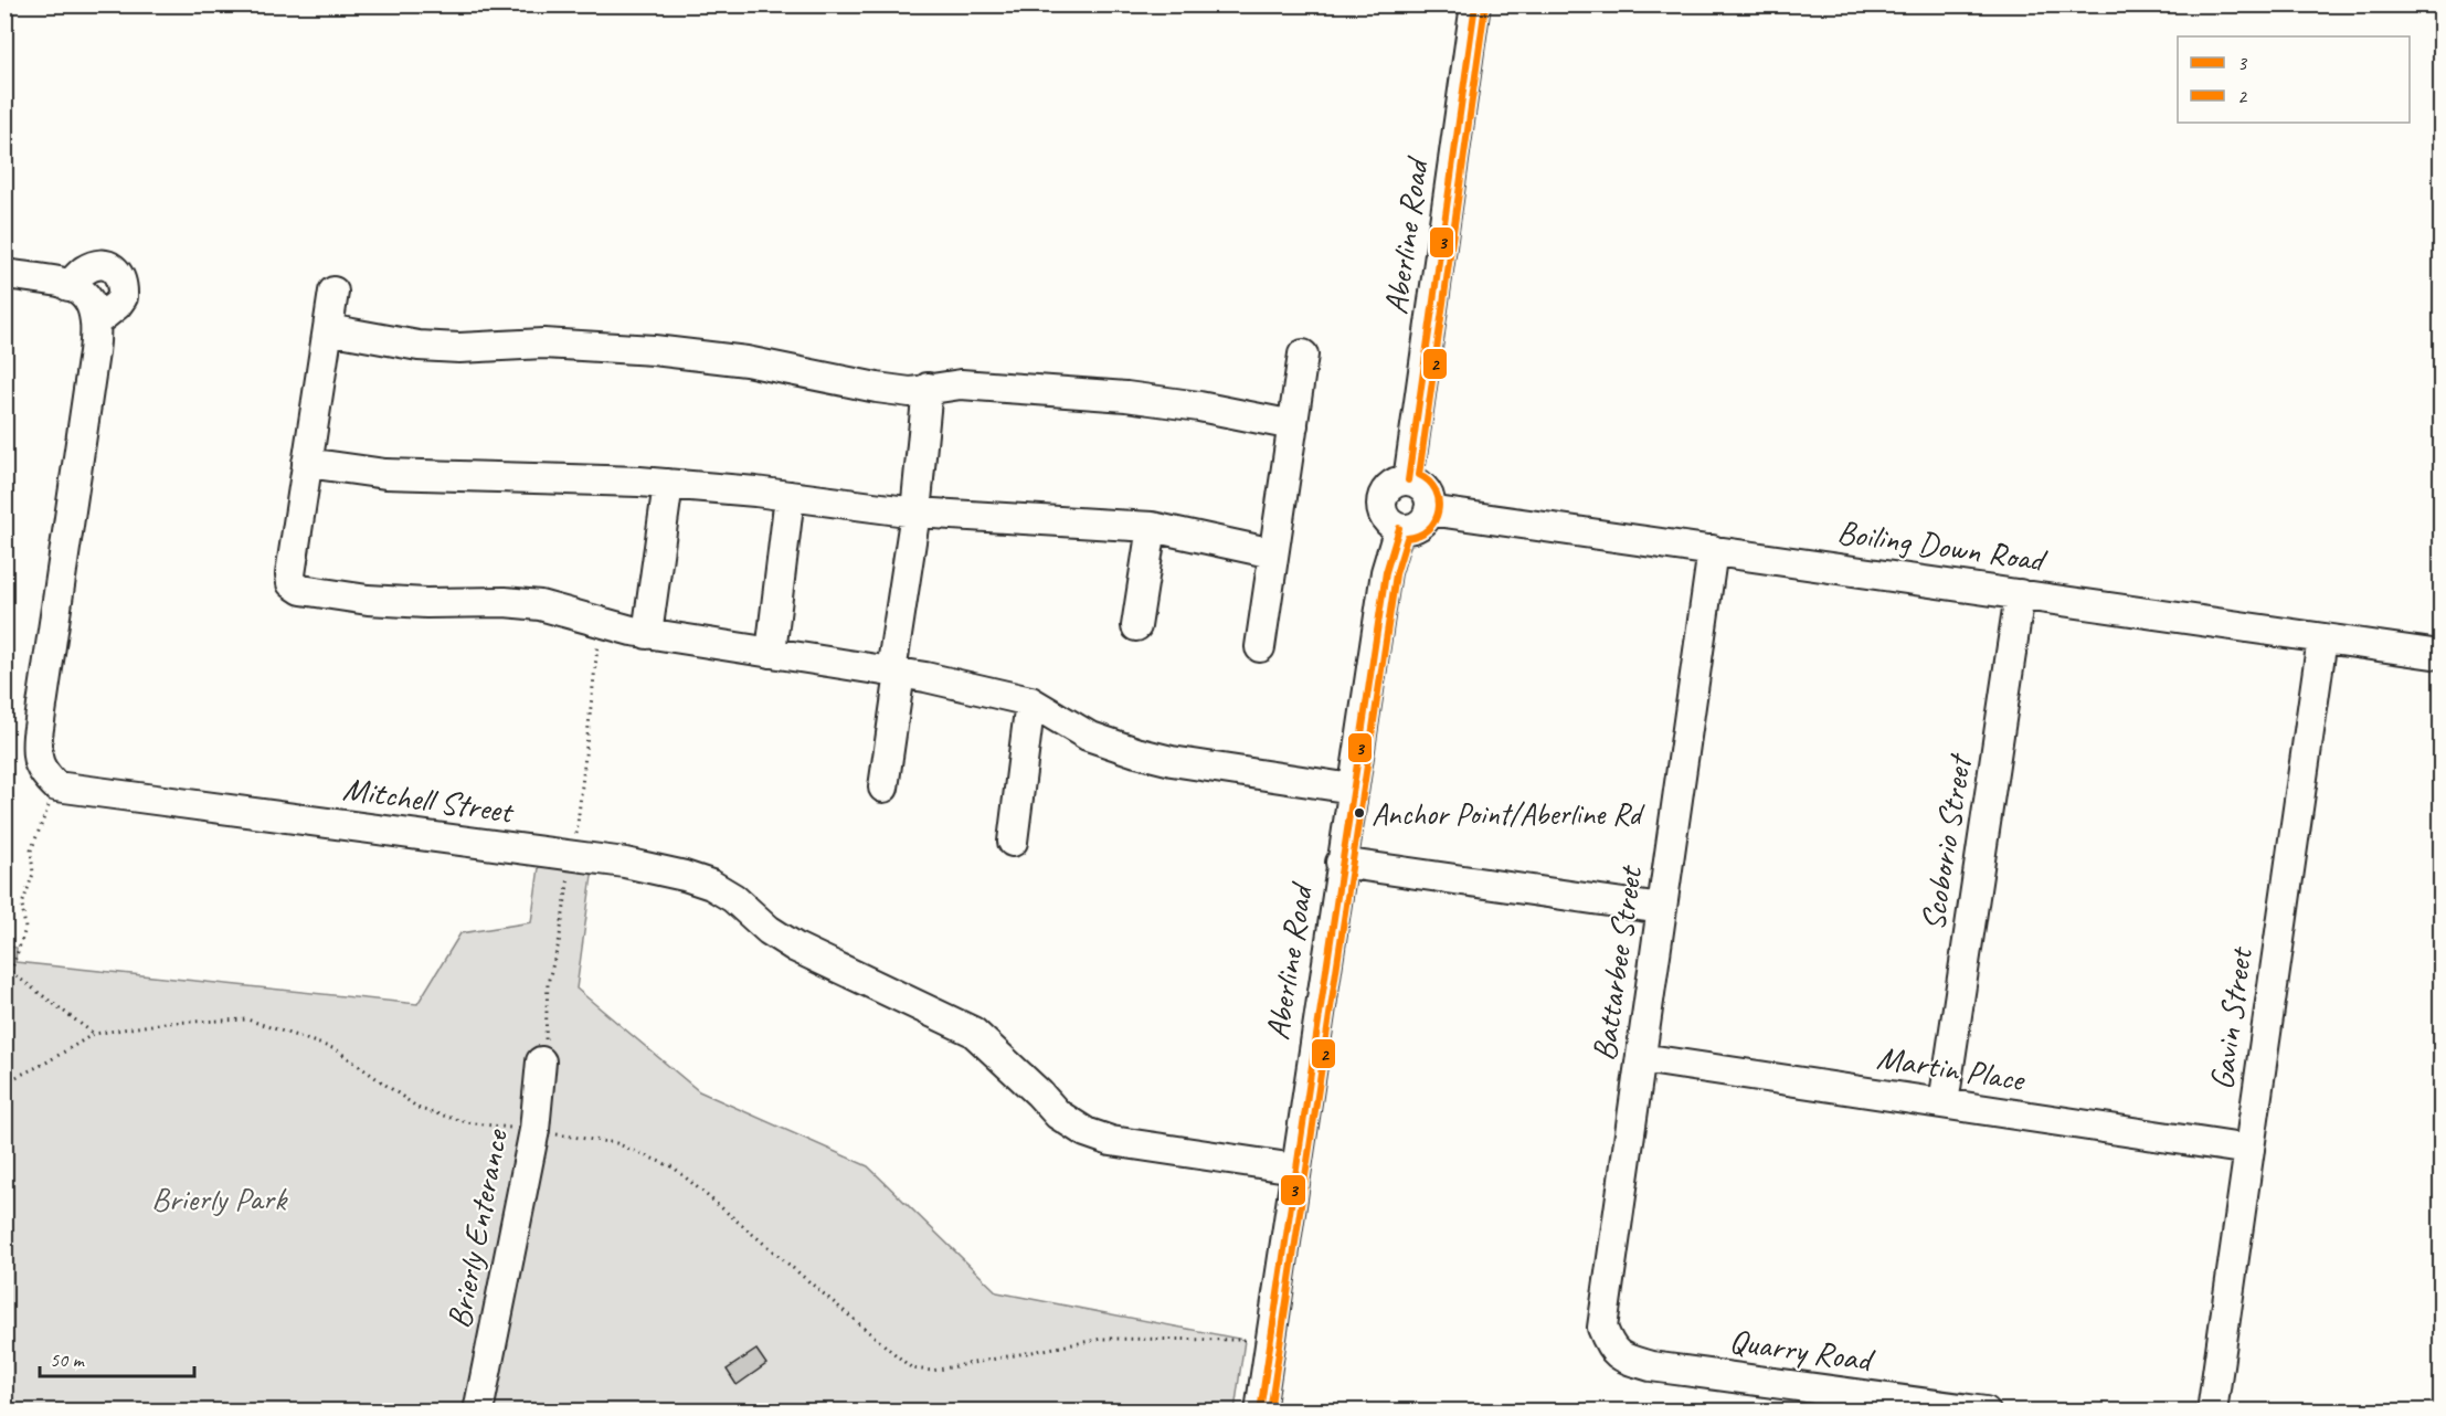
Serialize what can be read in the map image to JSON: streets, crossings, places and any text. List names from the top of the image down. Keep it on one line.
{"streets":{"street":["Aberline Road","Boiling Down Road","Mitchell Street","Scoborio Street","Battarbee Street","Gavin Street","Martin Place","Brierly Enterance","Quarry Road"]},"crossings":[["Aberline Road","Boiling Down Road"],["Aberline Road","Mitchell Street"],["Boiling Down Road","Scoborio Street"],["Boiling Down Road","Battarbee Street"],["Boiling Down Road","Gavin Street"],["Scoborio Street","Martin Place"],["Battarbee Street","Martin Place"],["Battarbee Street","Quarry Road"],["Gavin Street","Martin Place"]],"parks":["Brierly Park"],"places":["Anchor Point/Aberline Rd"],"lines":["transit line 3","transit line 2"],"legend":["3","2"],"scale_bar":"50 m"}
